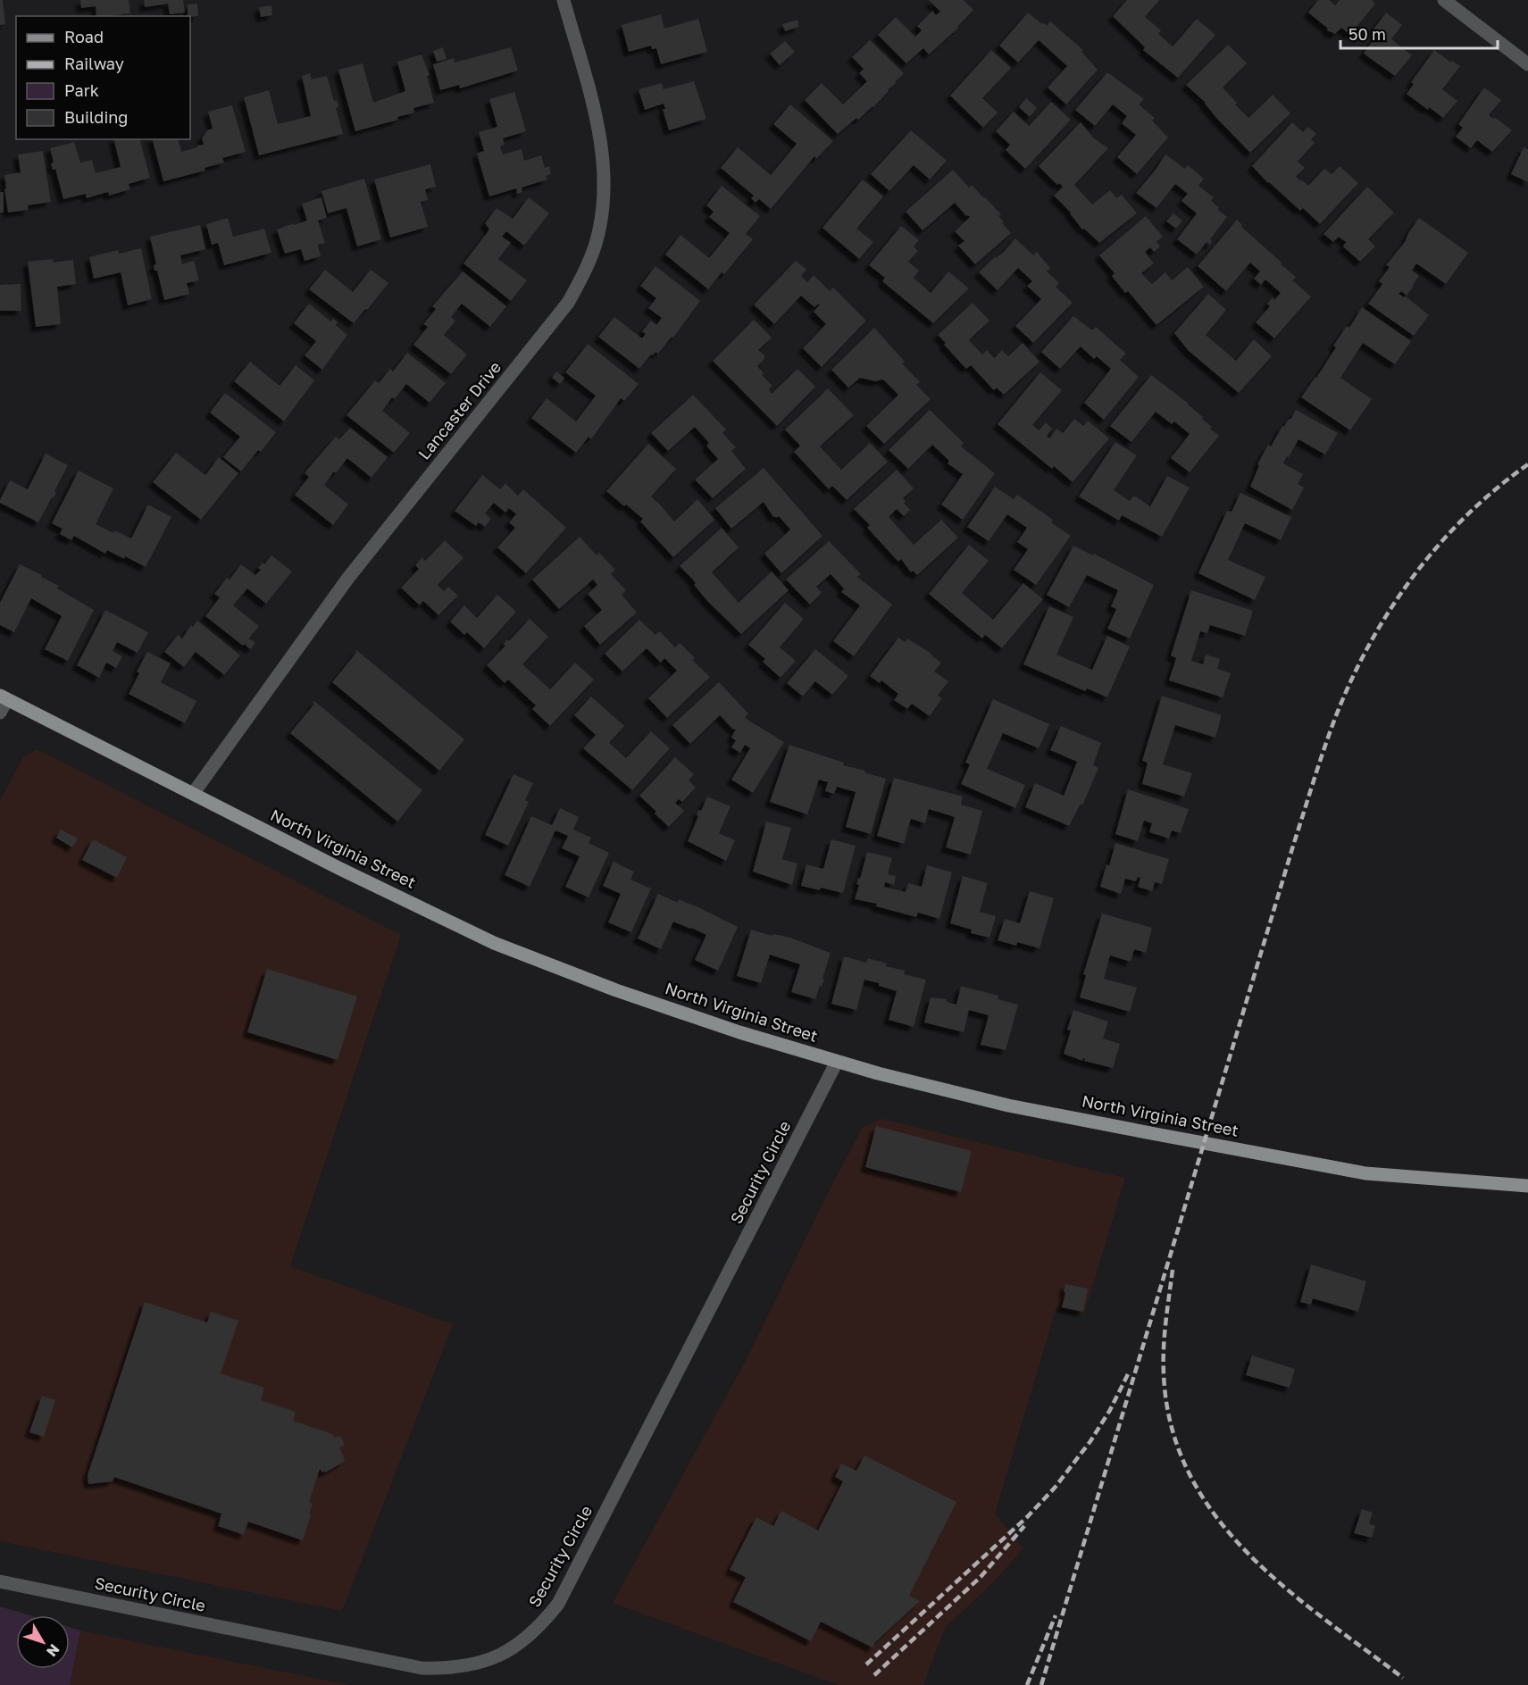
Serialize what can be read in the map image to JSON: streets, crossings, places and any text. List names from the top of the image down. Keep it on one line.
{"streets":{"main road":["North Virginia Street"],"street":["Lancaster Drive","Security Circle"]},"crossings":[["Lancaster Drive","North Virginia Street"],["North Virginia Street","Security Circle"]],"legend":["Road","Railway","Park","Building"],"scale_bar":"50 m","north":"bottom right"}
